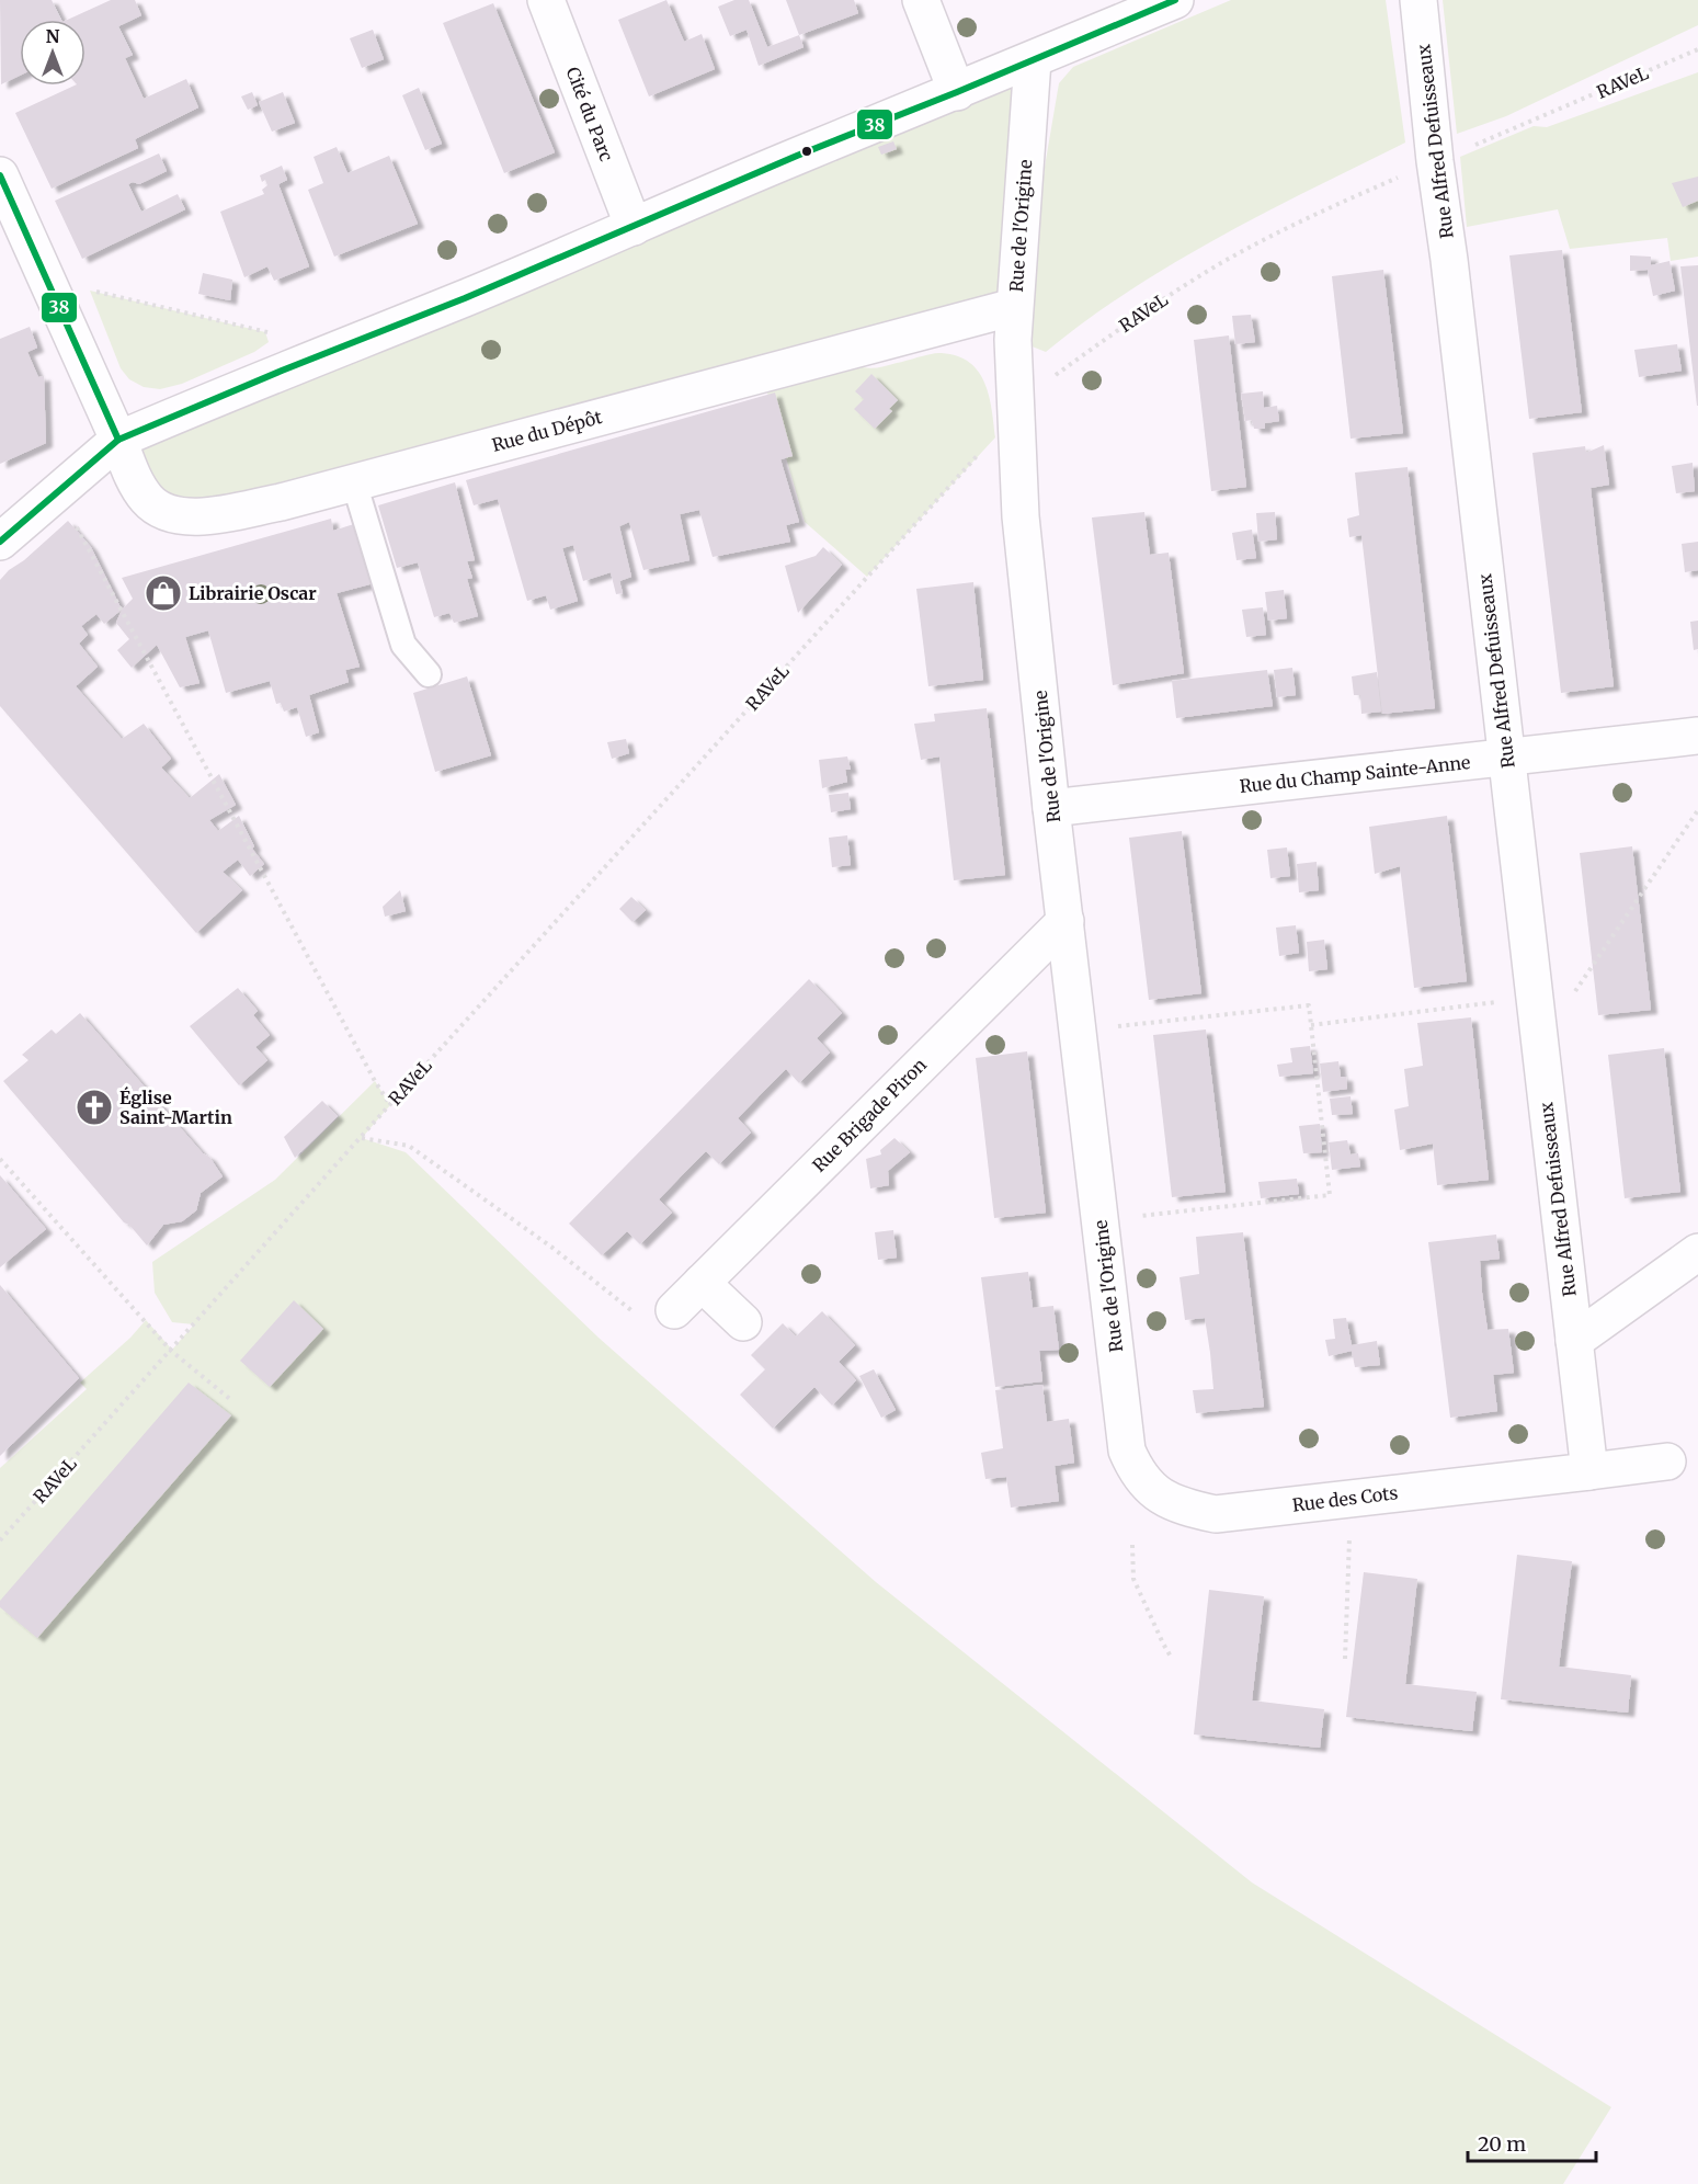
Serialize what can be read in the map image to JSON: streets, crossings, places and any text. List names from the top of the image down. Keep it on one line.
{"streets":{"street":["Cité du Parc","Rue Alfred Defuisseaux","Rue de l'Origine","Rue du Dépôt","Rue du Champ Sainte-Anne","Rue Brigade Piron","Rue des Cots"],"path":["RAVeL"]},"crossings":[["RAVeL","Rue Alfred Defuisseaux"],["RAVeL","Rue de l'Origine"],["Rue Alfred Defuisseaux","Rue du Champ Sainte-Anne"],["Rue de l'Origine","Rue du Dépôt"],["Rue de l'Origine","Rue du Champ Sainte-Anne"],["Rue de l'Origine","Rue Brigade Piron"],["Rue de l'Origine","Rue des Cots"]],"places":{"shop":["Librairie Oscar"],"church":["Église Saint-Martin"]},"lines":["transit line 38"],"scale_bar":"20 m","north":"top"}
